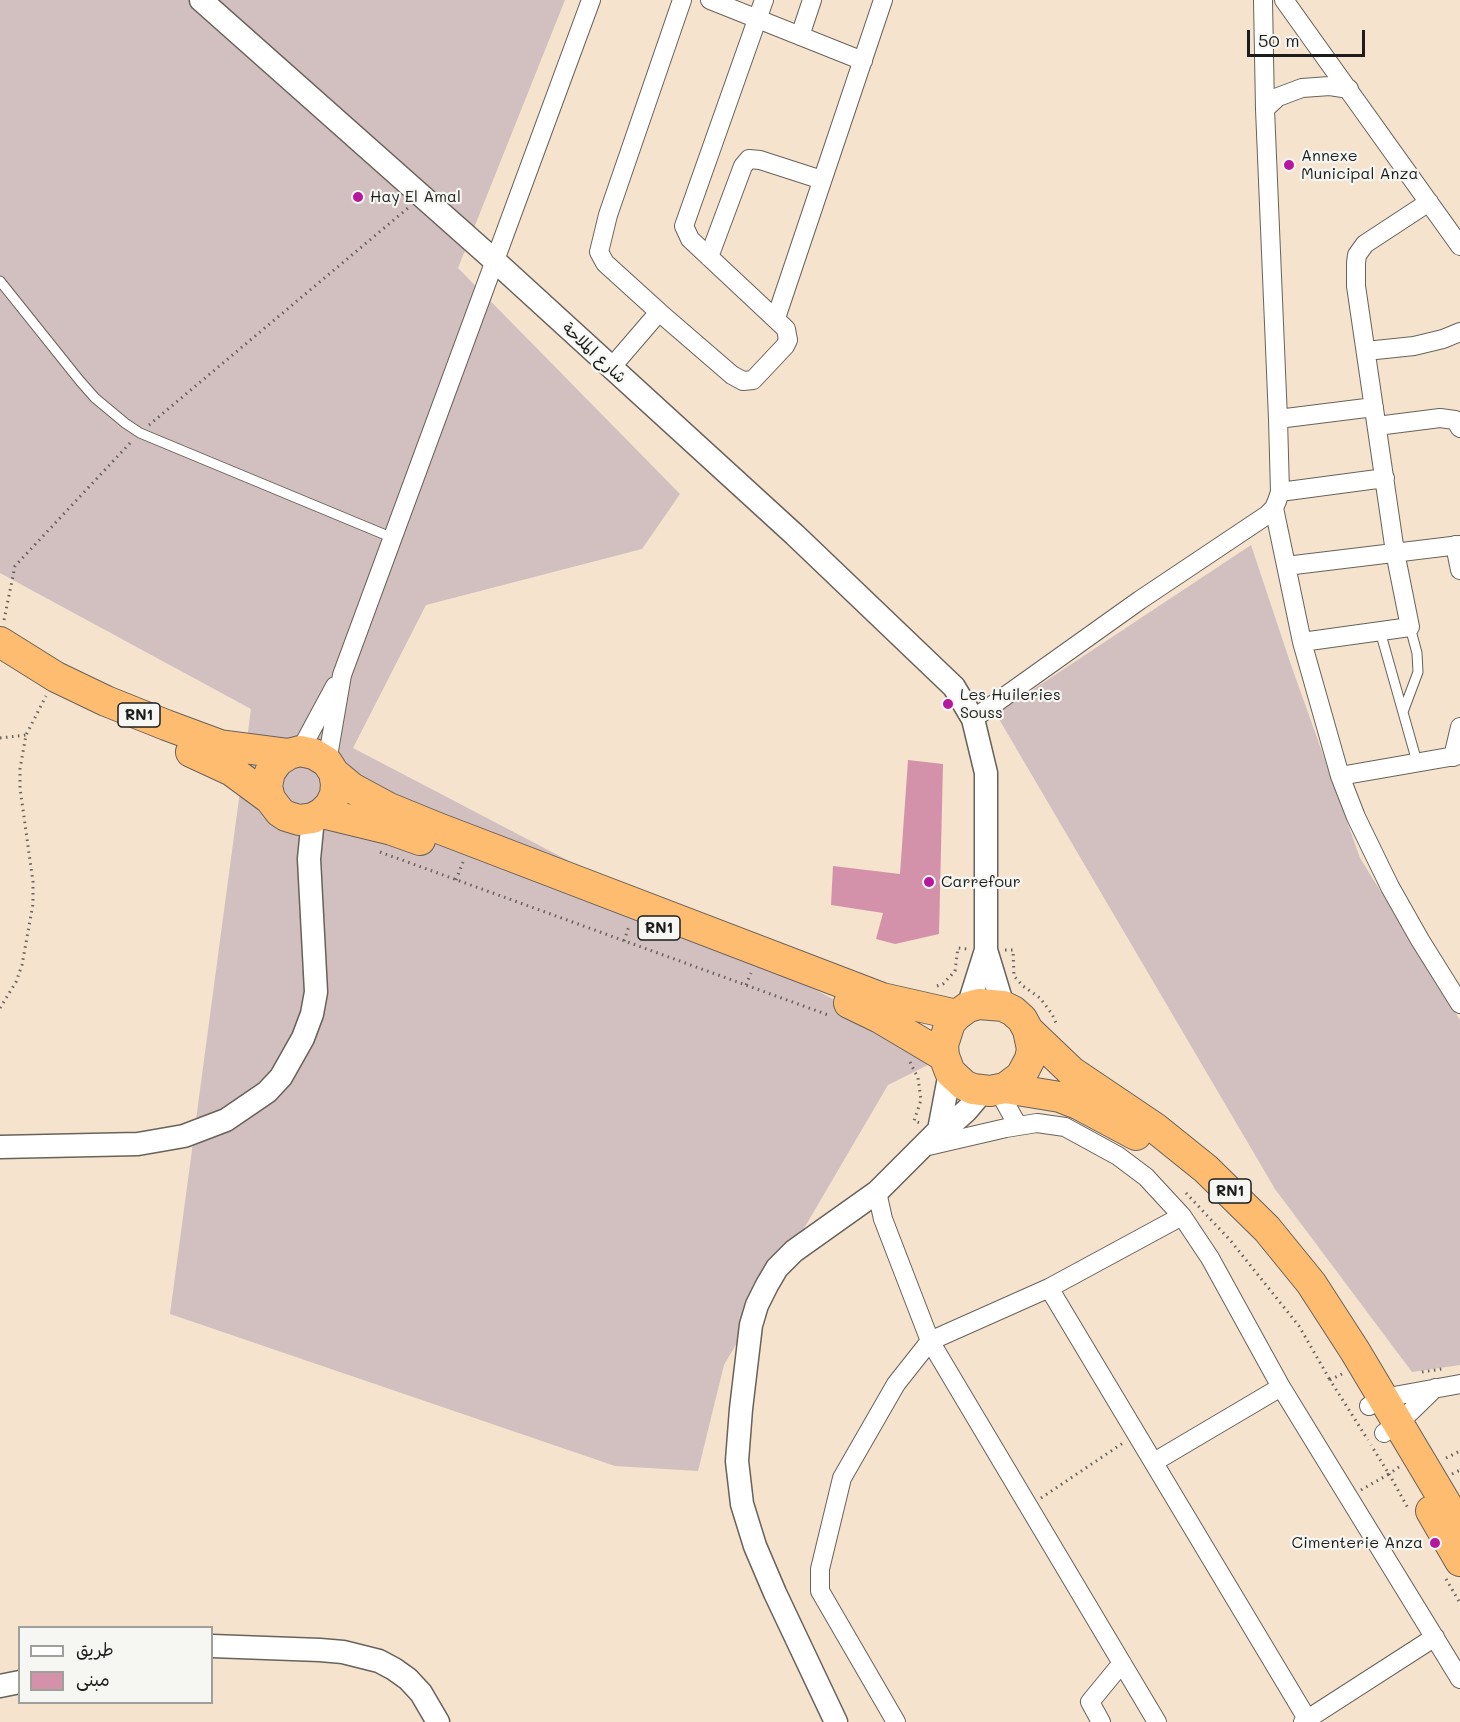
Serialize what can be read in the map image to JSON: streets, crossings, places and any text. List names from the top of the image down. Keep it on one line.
{"streets":{"highway":["RN1"],"street":["شارع الملاحة"]},"places":["Annexe Municipal Anza","Hay El Amal","Les Huileries Souss","Carrefour","Cimenterie Anza"],"legend":["طريق","مبنى"],"scale_bar":"50 m"}
